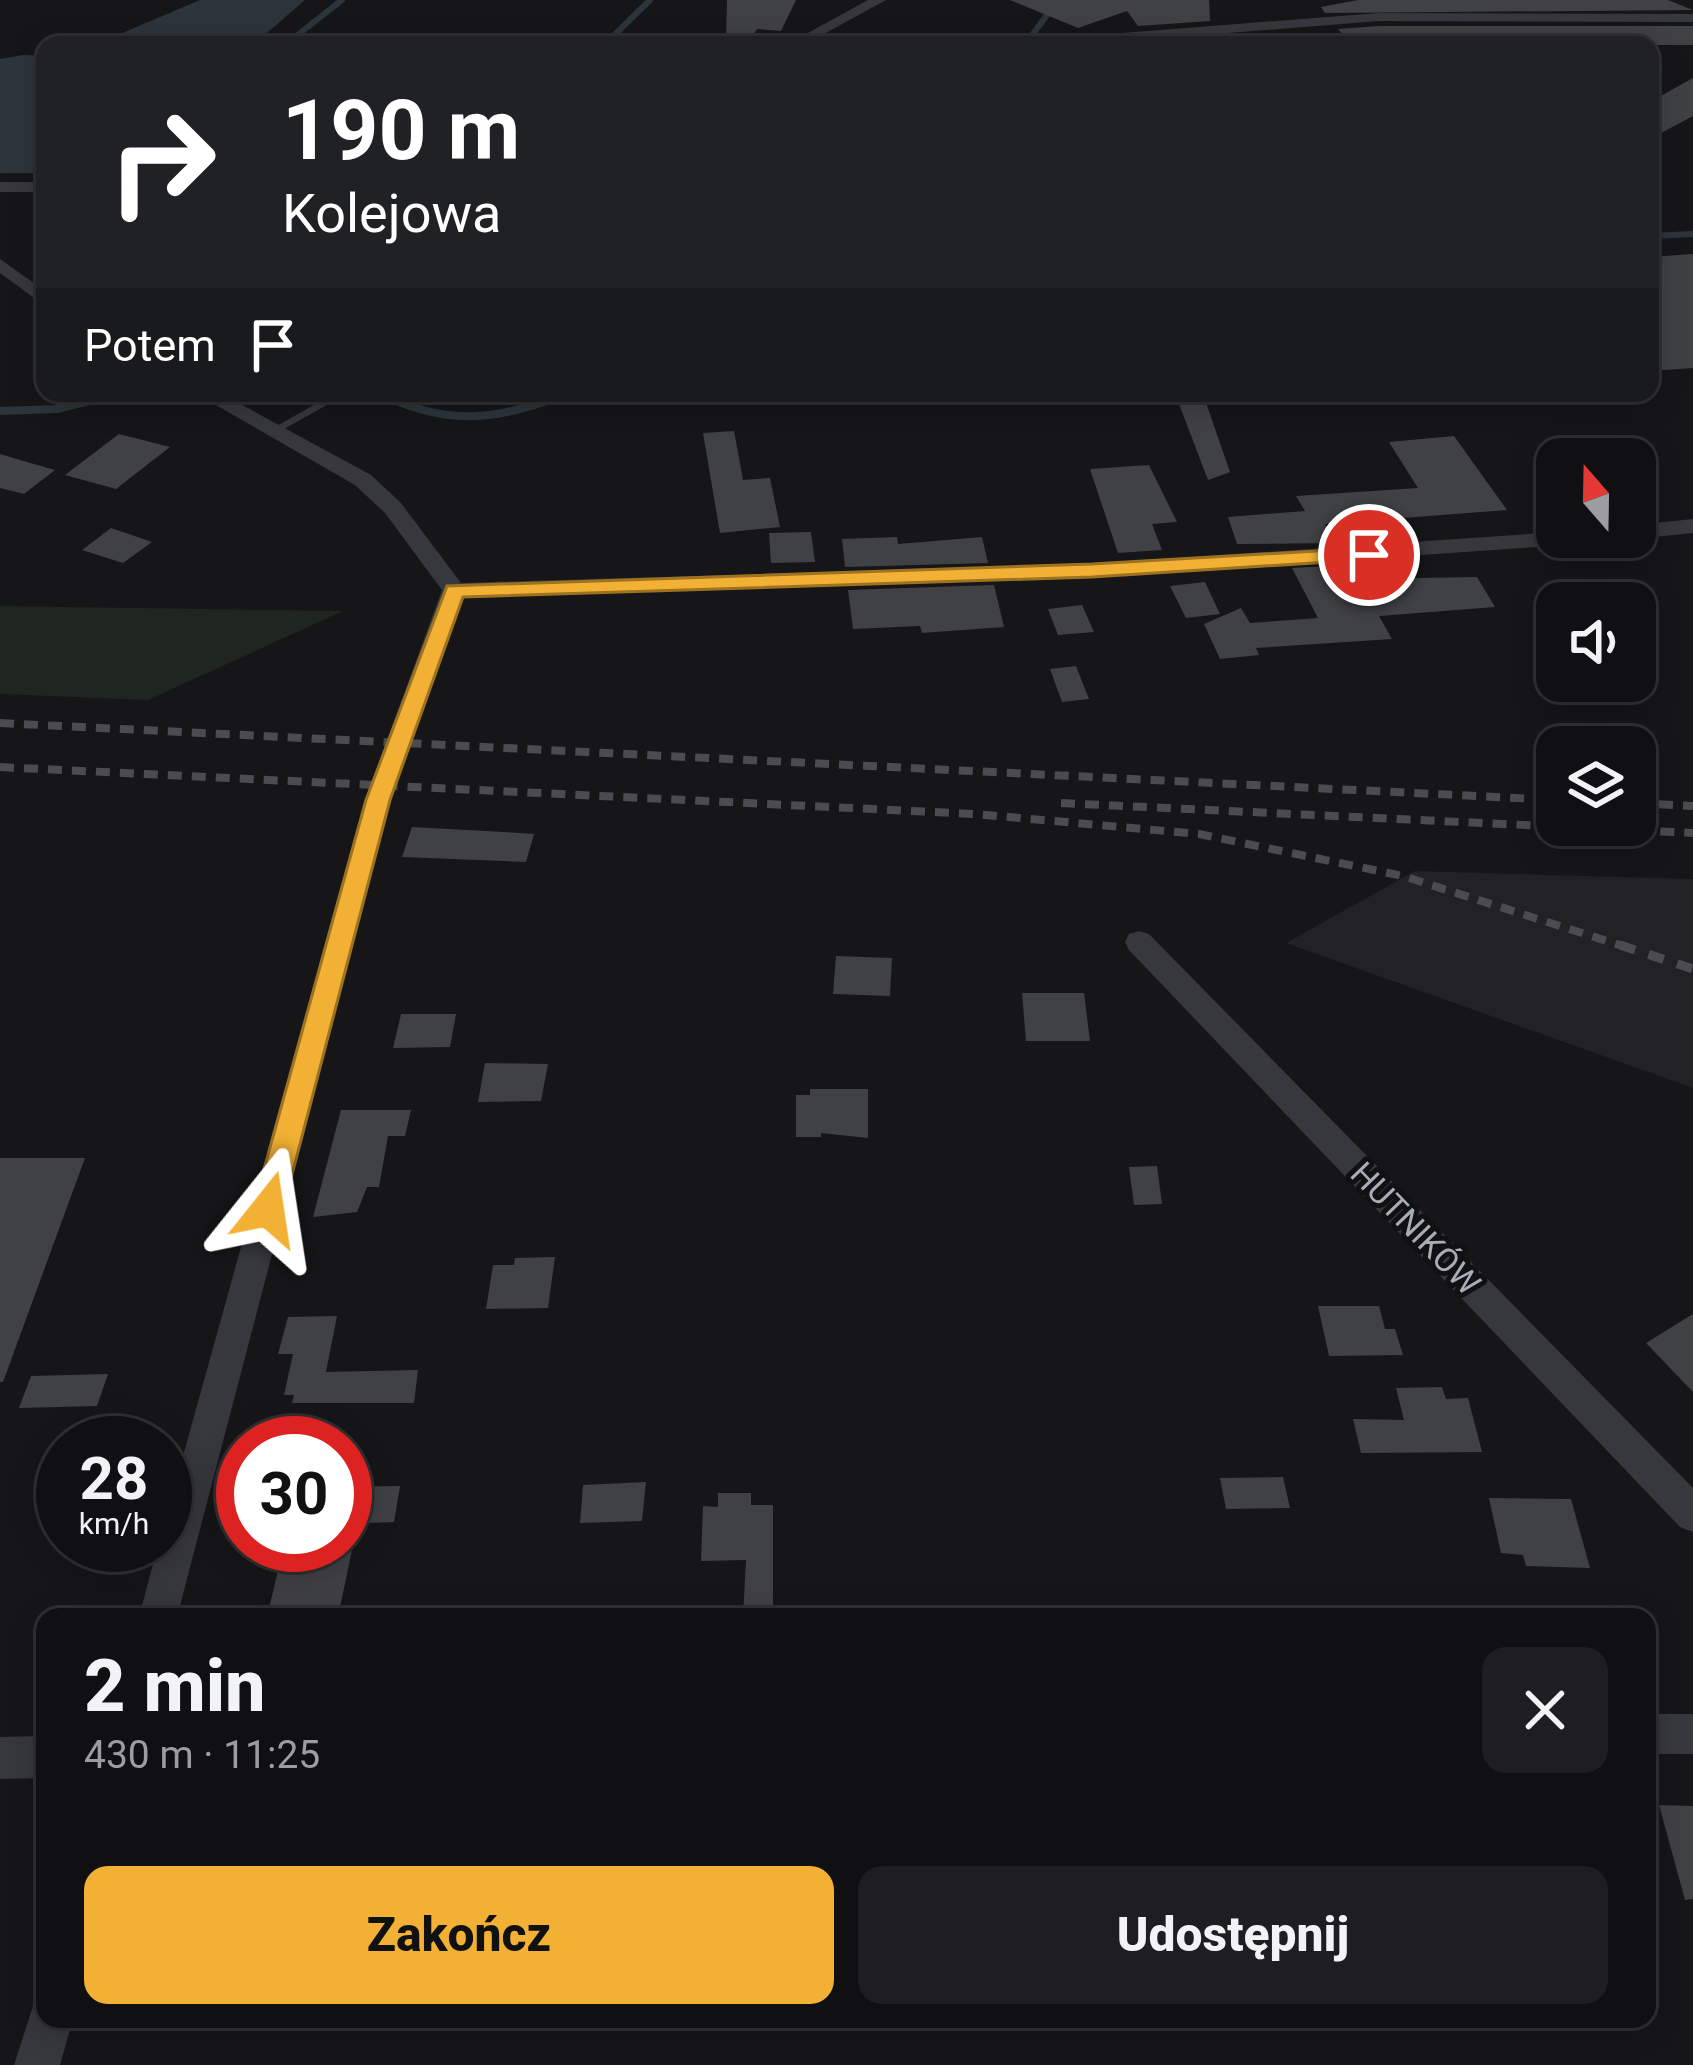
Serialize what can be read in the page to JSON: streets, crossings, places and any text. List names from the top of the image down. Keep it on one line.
{"streets":{"street":["HUTNIKÓW"]},"north":"top","page":{"turn":["190 m","Kolejowa"],"then":"Potem","speed":"28 km/h","limit":"30","heading":["2 min","430 m · 11:25"],"buttons":["Zakończ","Udostępnij"]}}
